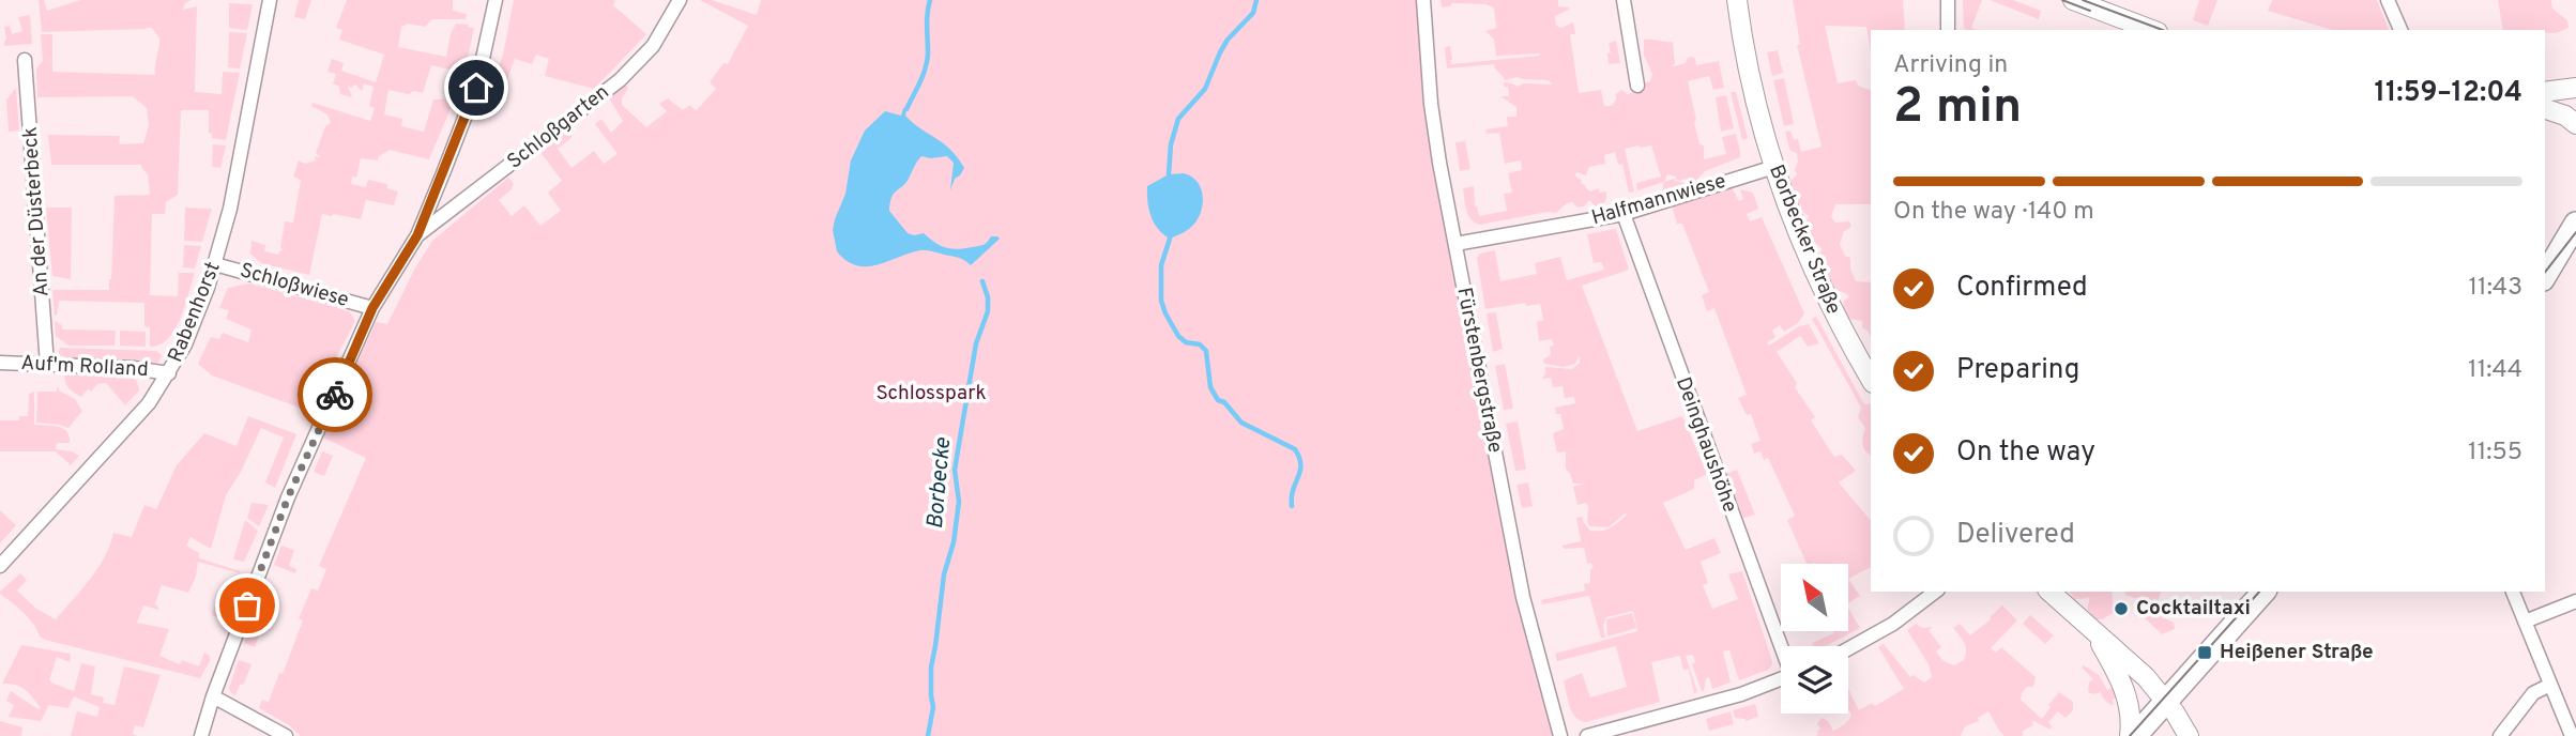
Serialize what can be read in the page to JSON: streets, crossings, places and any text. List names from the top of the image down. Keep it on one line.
{"streets":{"street":["Schloßgarten","Halfmannwiese","An der Düsterbeck","Borbecker Straße","Schloßwiese","Rabenhorst","Auf'm Rolland","Fürstenbergstraße","Deinghaushöhe"]},"crossings":[["Schloßgarten","Schloßwiese"],["Halfmannwiese","Borbecker Straße"],["Halfmannwiese","Fürstenbergstraße"],["Halfmannwiese","Deinghaushöhe"],["An der Düsterbeck","Auf'm Rolland"],["Schloßwiese","Rabenhorst"],["Rabenhorst","Auf'm Rolland"]],"water":["Borbecke"],"parks":["Schlosspark"],"places":{"other":["Cocktailtaxi"],"transit":["Heißener Straße"]},"north":"top left","page":{"heading":["2 min","Arriving in","11:59–12:04"],"bar":"On the way · 140 m","list":[["Confirmed","11:43"],["Preparing","11:44"],["On the way","11:55"],"Delivered"]}}
